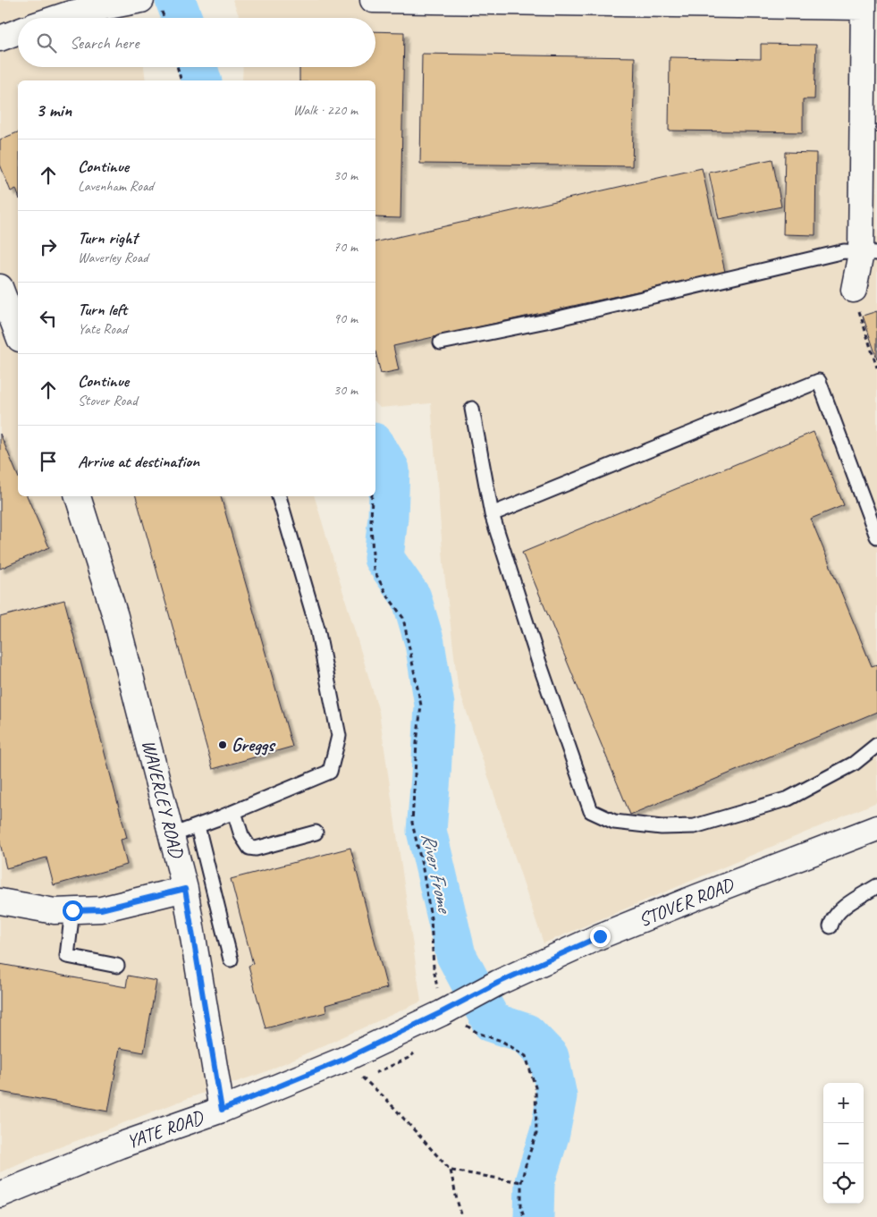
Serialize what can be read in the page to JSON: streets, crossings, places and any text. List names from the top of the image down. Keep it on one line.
{"streets":{"street":["WAVERLEY ROAD","STOVER ROAD","YATE ROAD"]},"crossings":[["WAVERLEY ROAD","YATE ROAD"],["STOVER ROAD","YATE ROAD"]],"water":["River Frome"],"places":["Greggs"],"page":{"search":"Search here","heading":["3 min","Walk · 220 m"],"list":[["Continue","Lavenham Road","30 m"],["Turn right","Waverley Road","70 m"],["Turn left","Yate Road","90 m"],["Continue","Stover Road","30 m"],"Arrive at destination"],"map_buttons":["+","−"]}}
